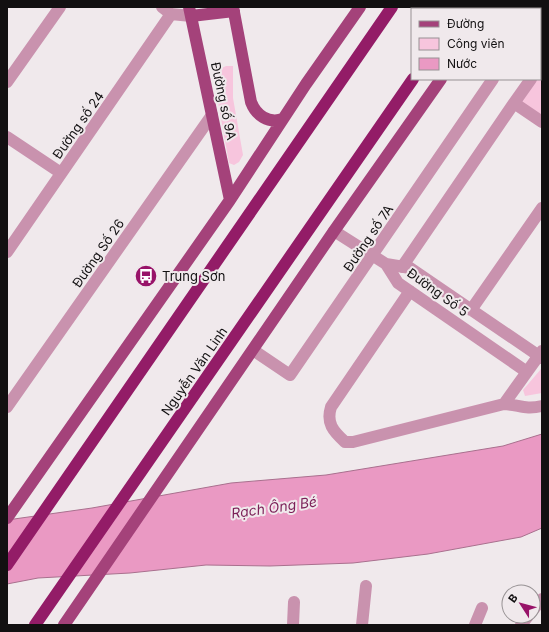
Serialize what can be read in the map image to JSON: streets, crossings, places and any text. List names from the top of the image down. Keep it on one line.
{"streets":{"highway":["Nguyễn Văn Linh"],"main road":["Đường số 9A"],"street":["Đường số 24","Đường số 7A","Đường Số 26","Đường Số 5"]},"crossings":[["Đường số 9A","Đường Số 26"]],"water":["Rạch Ông Bé"],"places":{"bus stop":["Trung Sơn"]},"legend":["Đường","Công viên","Nước"],"north":"top left"}
